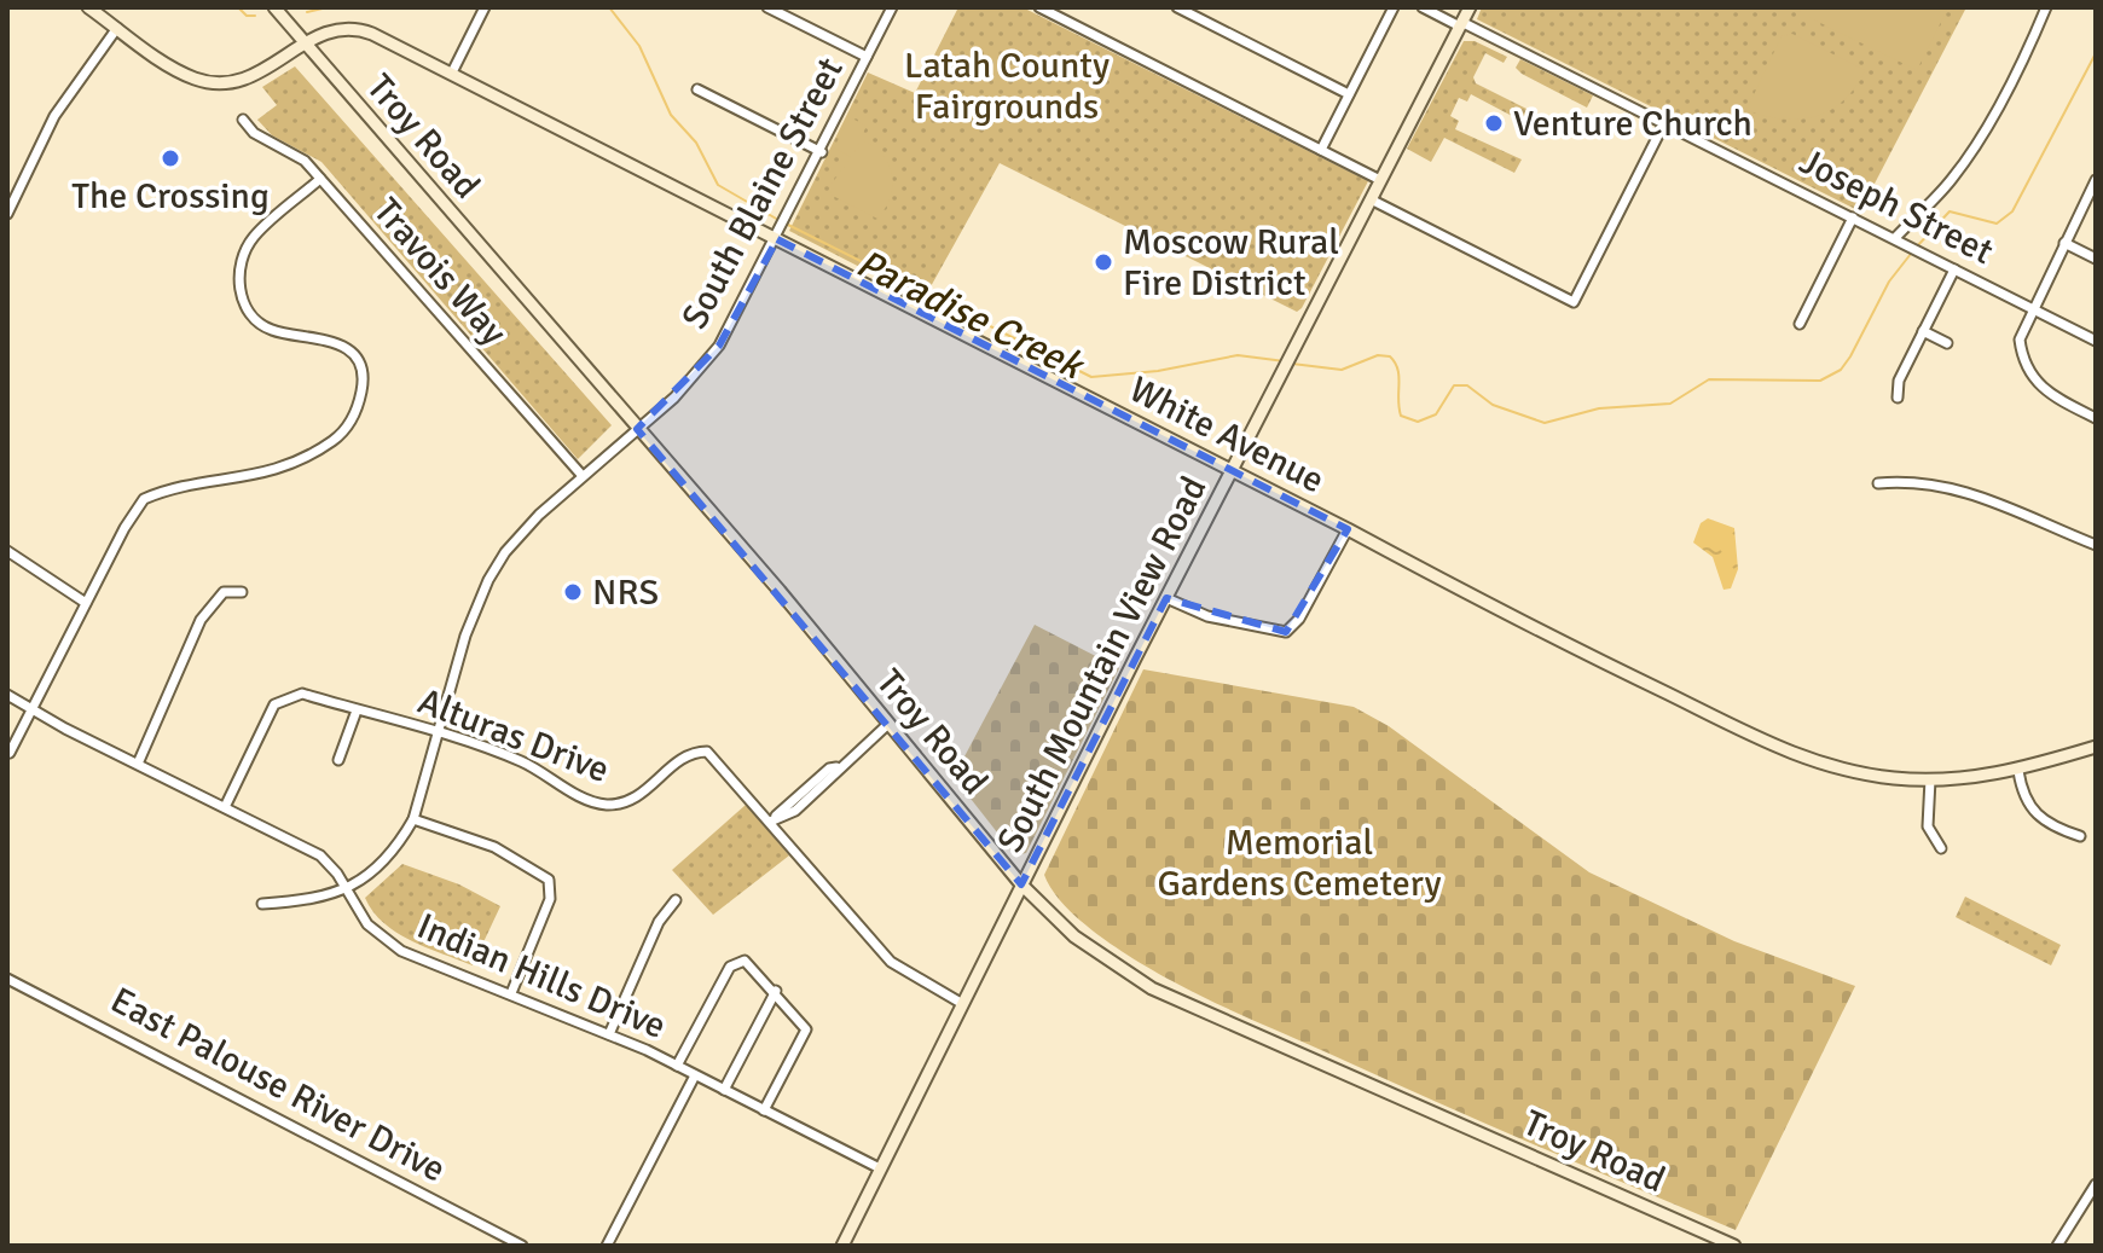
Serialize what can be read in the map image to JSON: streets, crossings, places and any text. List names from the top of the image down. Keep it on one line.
{"streets":{"street":["Troy Road","South Blaine Street","Joseph Street","Travois Way","White Avenue","South Mountain View Road","Alturas Drive","Indian Hills Drive","East Palouse River Drive"]},"crossings":[["Troy Road","South Blaine Street"],["Troy Road","White Avenue"],["Troy Road","South Mountain View Road"],["South Blaine Street","Travois Way"],["South Blaine Street","White Avenue"],["South Blaine Street","Alturas Drive"],["South Blaine Street","Indian Hills Drive"],["Joseph Street","South Mountain View Road"],["White Avenue","South Mountain View Road"],["South Mountain View Road","Alturas Drive"],["South Mountain View Road","Indian Hills Drive"],["Alturas Drive","Indian Hills Drive"]],"water":["Paradise Creek"],"parks":["Latah County Fairgrounds","Memorial Gardens Cemetery"],"places":["Venture Church","The Crossing","Moscow Rural Fire District","NRS"]}
